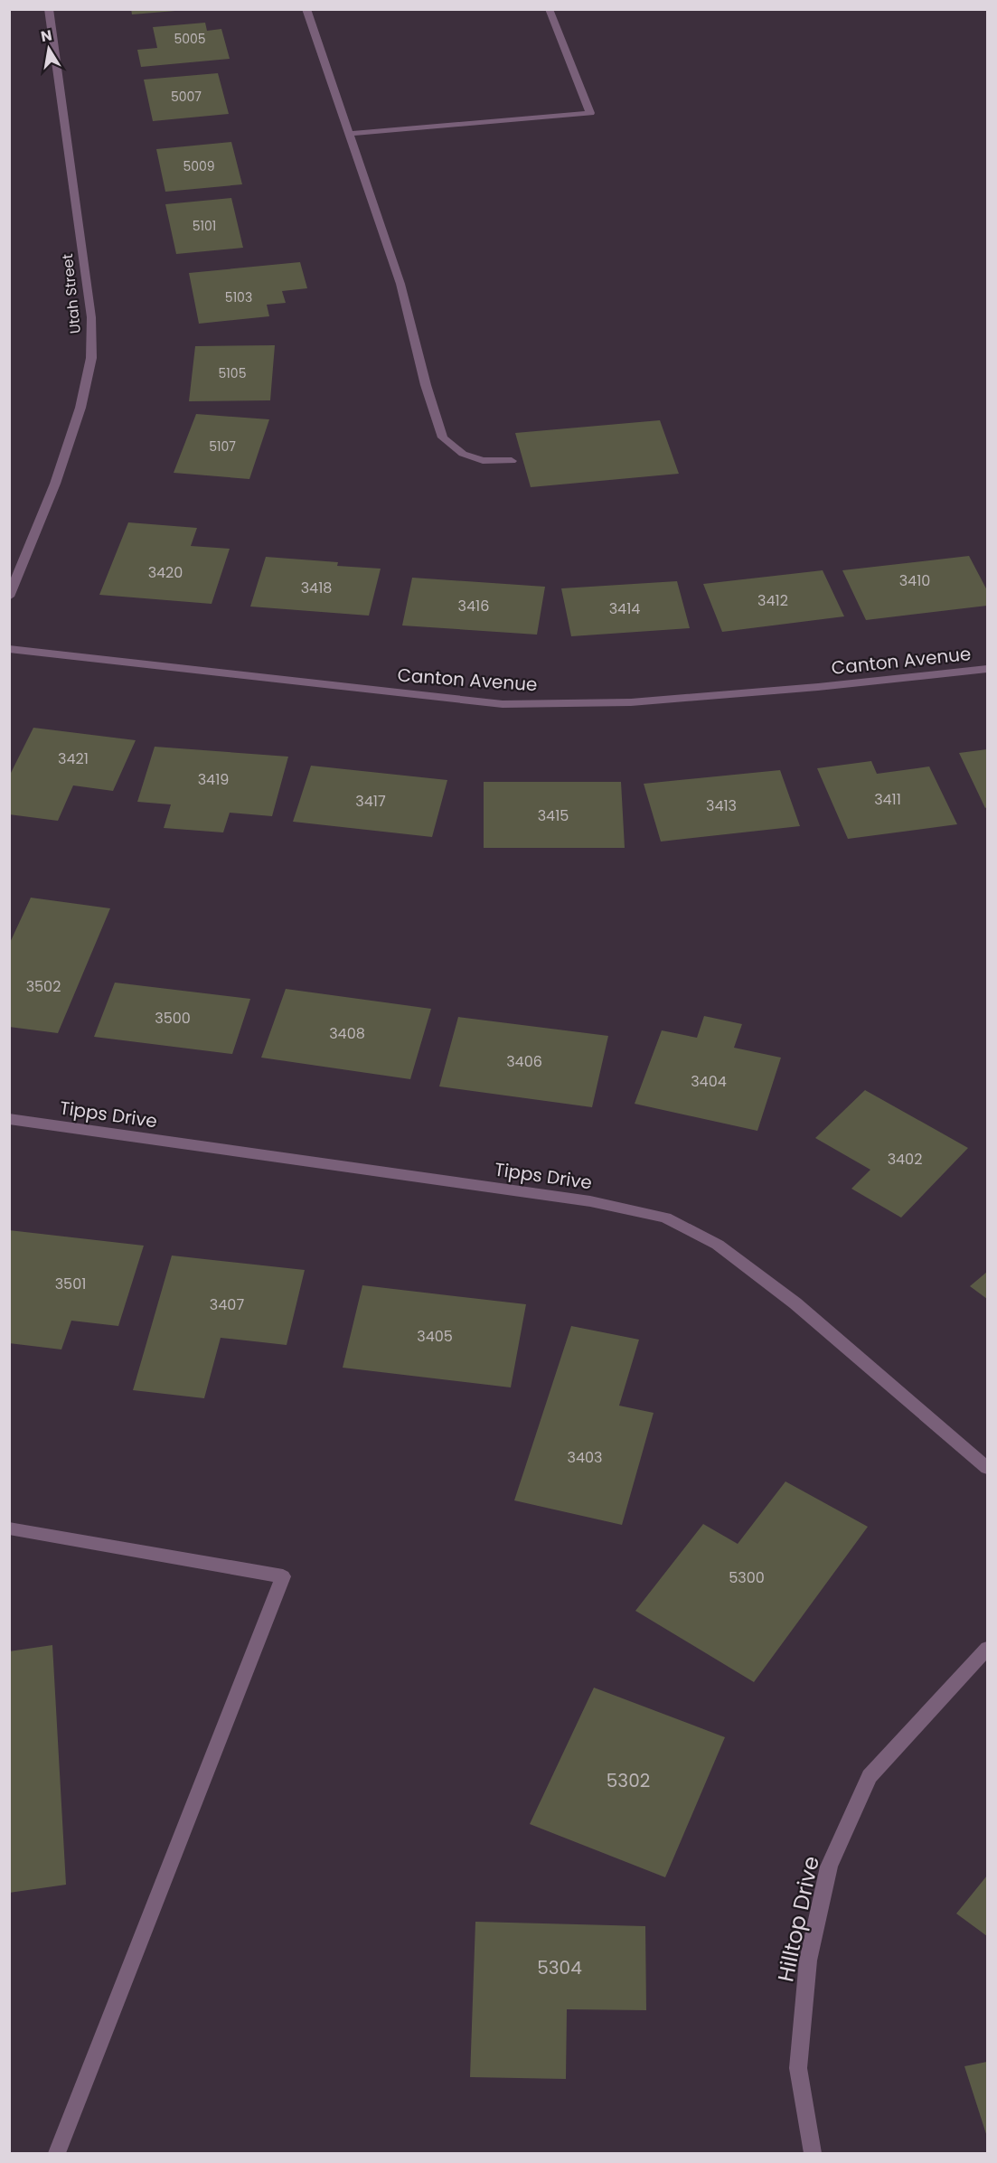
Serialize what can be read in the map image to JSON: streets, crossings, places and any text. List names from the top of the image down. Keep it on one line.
{"streets":{"street":["Utah Street","Canton Avenue","Tipps Drive","Hilltop Drive"]},"house_numbers":["5005","5007","5009","5101","5103","5105","5107","3420","3410","3418","3412","3416","3414","3421","3419","3411","3417","3413","3415","3502","3500","3408","3406","3404","3402","3501","3407","3405","3403","5300","5302","5304"],"north":"top"}
